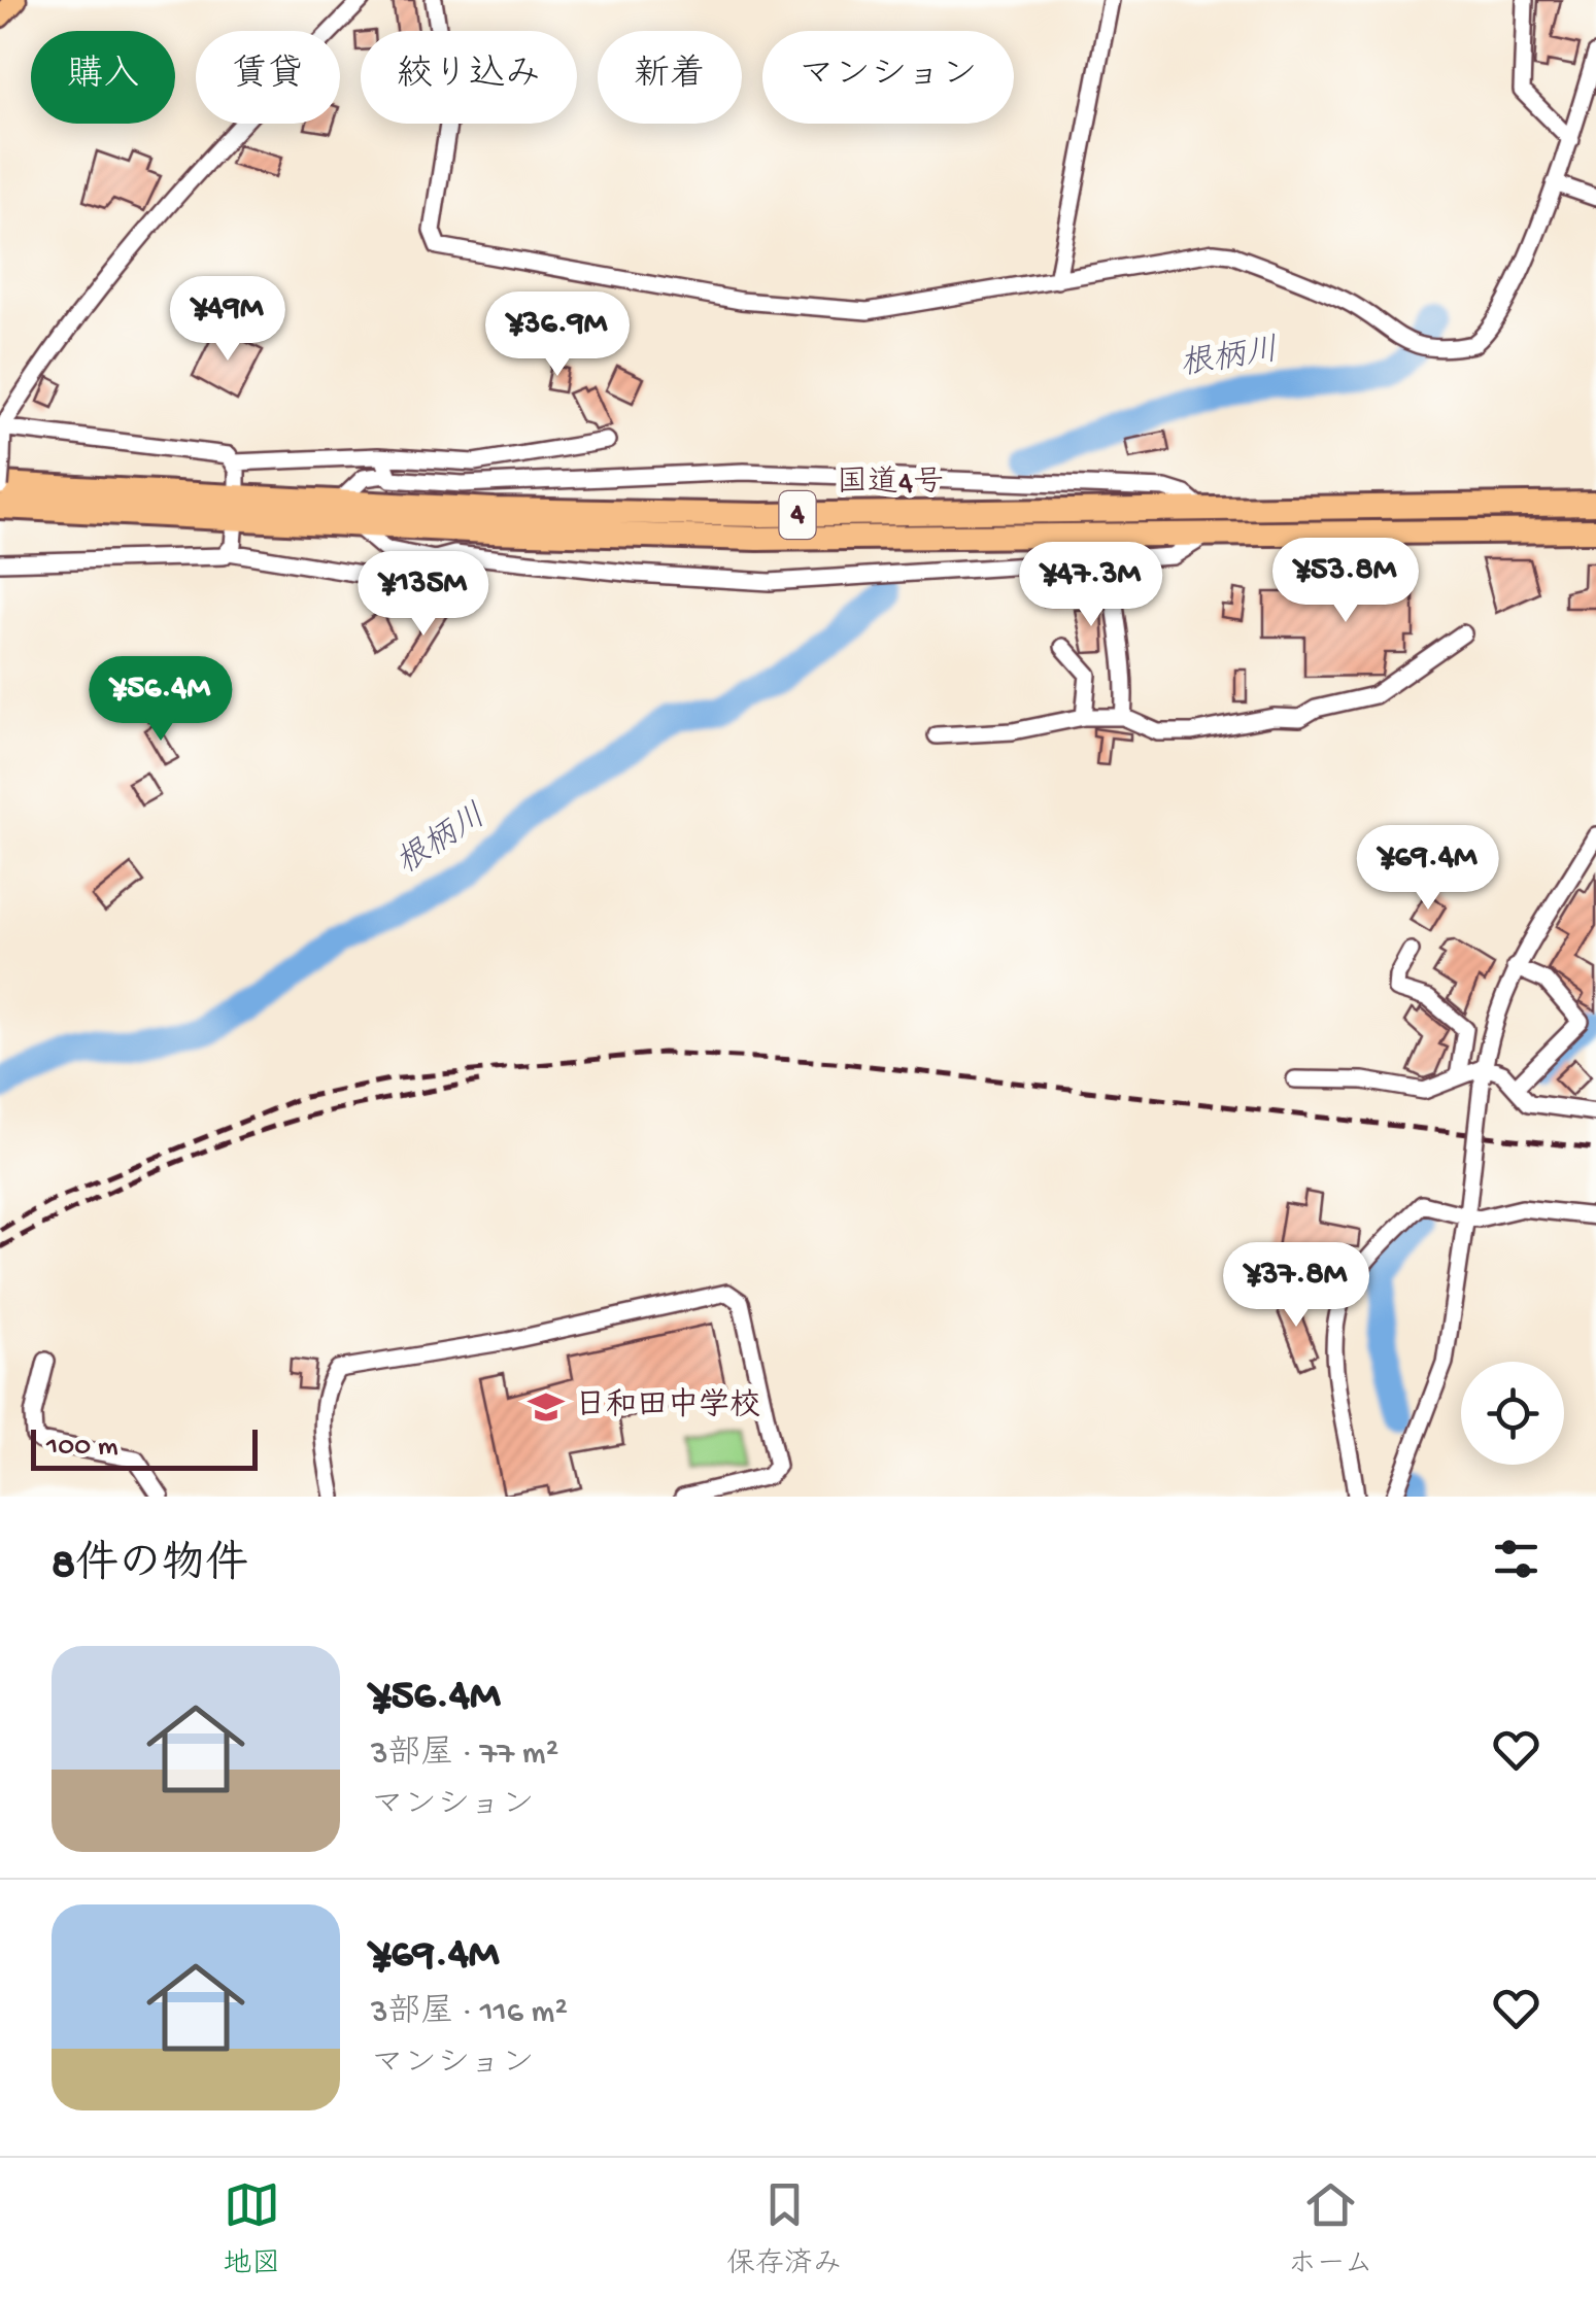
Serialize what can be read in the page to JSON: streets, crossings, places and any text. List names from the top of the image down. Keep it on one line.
{"streets":{"highway":["国道4号","4"]},"water":["根柄川"],"places":{"school or university":["日和田中学校"]},"scale_bar":"100 m","page":{"chip":["購入","賃貸","絞り込み","新着","マンション"],"price":["¥49M","¥36.9M","¥53.8M","¥47.3M","¥135M","¥56.4M","¥69.4M","¥37.8M"],"scale":"100 m","heading":"8件の物件","list":[{"name":"¥56.4M","note":"3部屋 · 77 m² · マンション"},{"name":"¥69.4M","note":"3部屋 · 116 m² · マンション"}],"tabs":["地図","保存済み","ホーム"]}}
